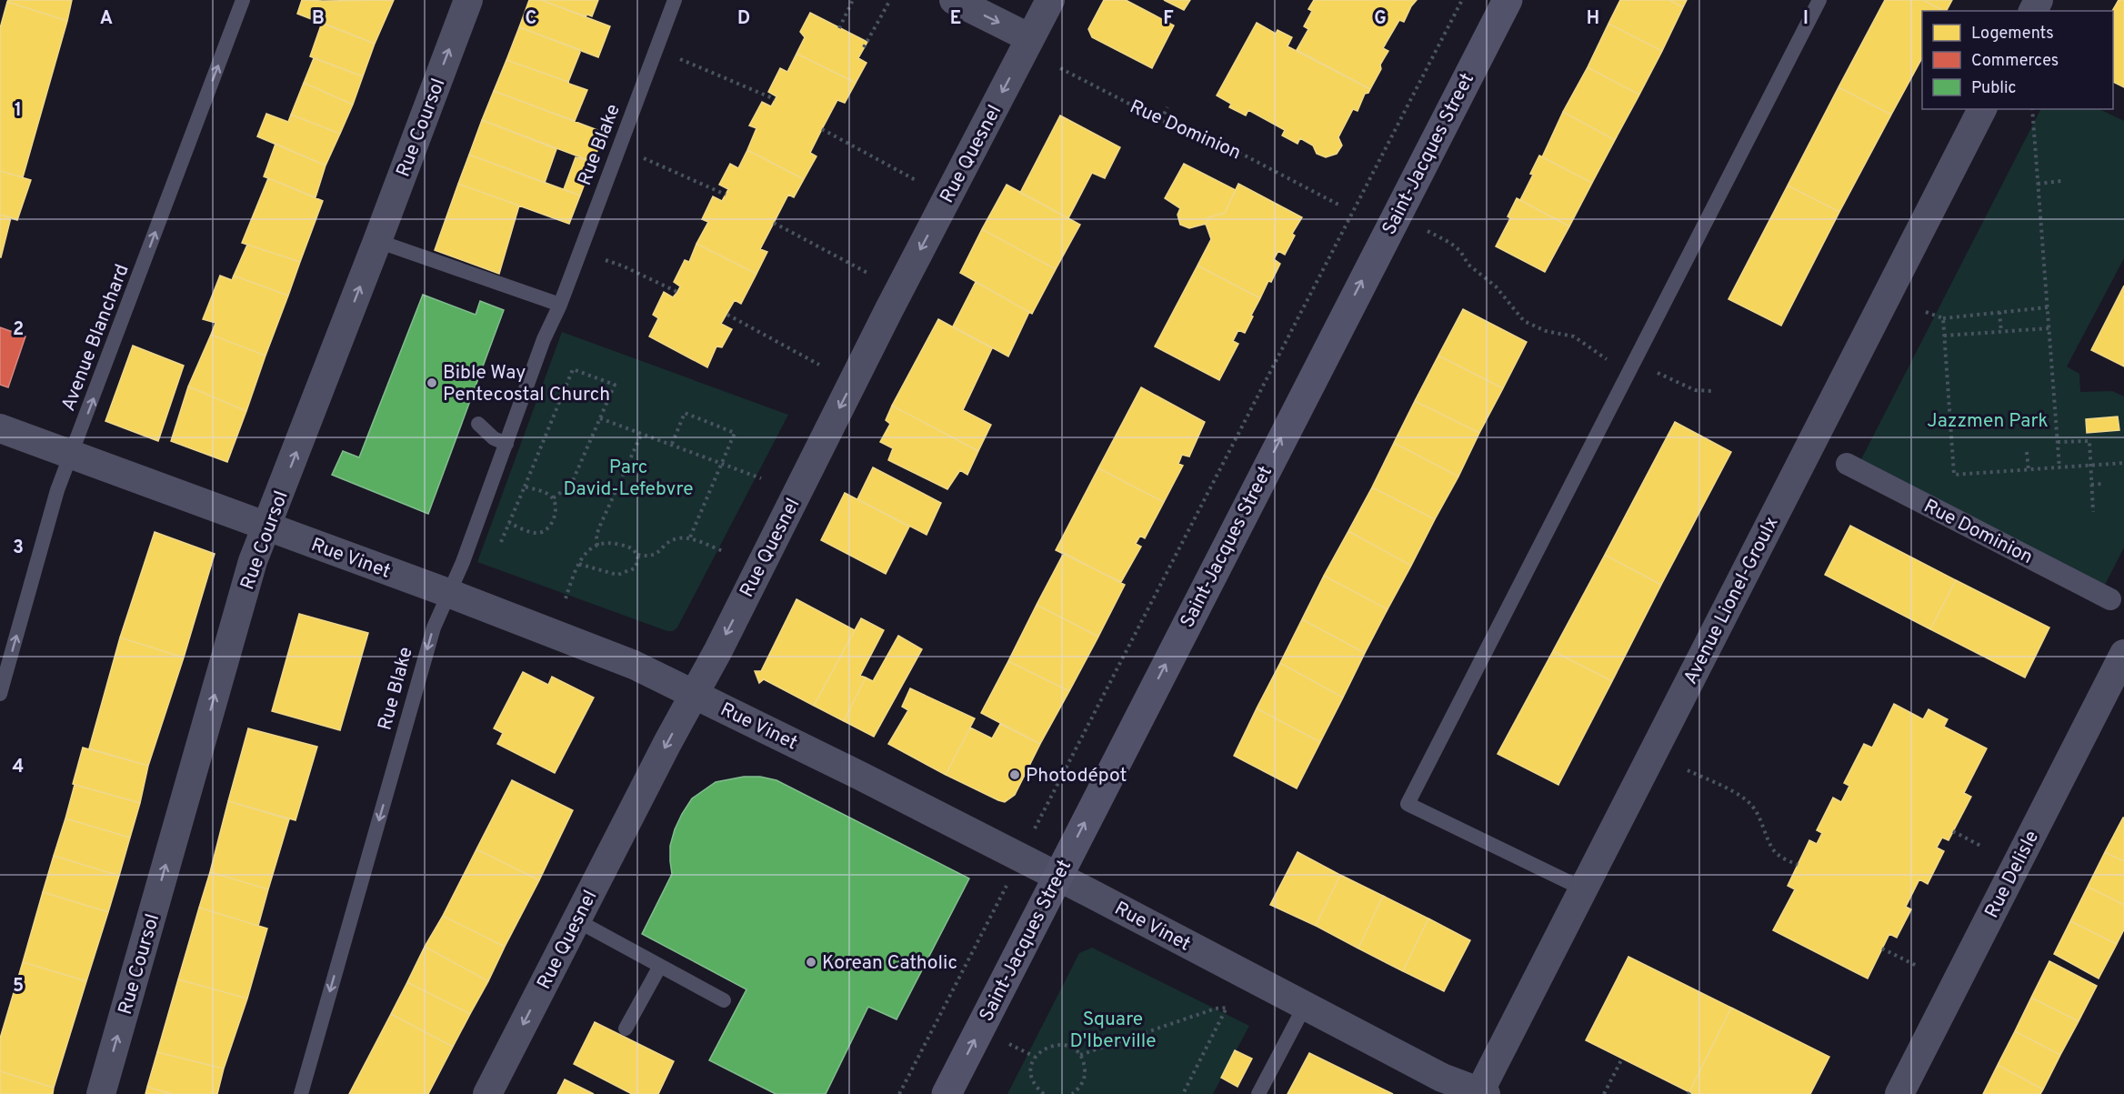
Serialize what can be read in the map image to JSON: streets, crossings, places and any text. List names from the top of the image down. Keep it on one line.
{"streets":{"main road":["Saint-Jacques Street"],"street":["Rue Coursol","Rue Dominion","Rue Quesnel","Rue Vinet","Avenue Lionel-Groulx","Rue Delisle"],"lane":["Rue Blake","Avenue Blanchard"]},"crossings":[["Rue Coursol","Rue Vinet"],["Rue Blake","Rue Vinet"],["Rue Quesnel","Rue Vinet"],["Saint-Jacques Street","Rue Vinet"],["Avenue Blanchard","Rue Vinet"],["Rue Vinet","Avenue Lionel-Groulx"]],"one_way":["Rue Coursol","Rue Blake","Rue Quesnel","Avenue Blanchard"],"parks":["Jazzmen Park","Parc David-Lefebvre","Square D'Iberville"],"places":["Bible Way Pentecostal Church","Photodépot","Korean Catholic"],"legend":["Logements","Commerces","Public"],"grid":{"columns":["A","B","C","D","E","F","G","H","I"],"rows":["1","2","3","4","5"]}}
